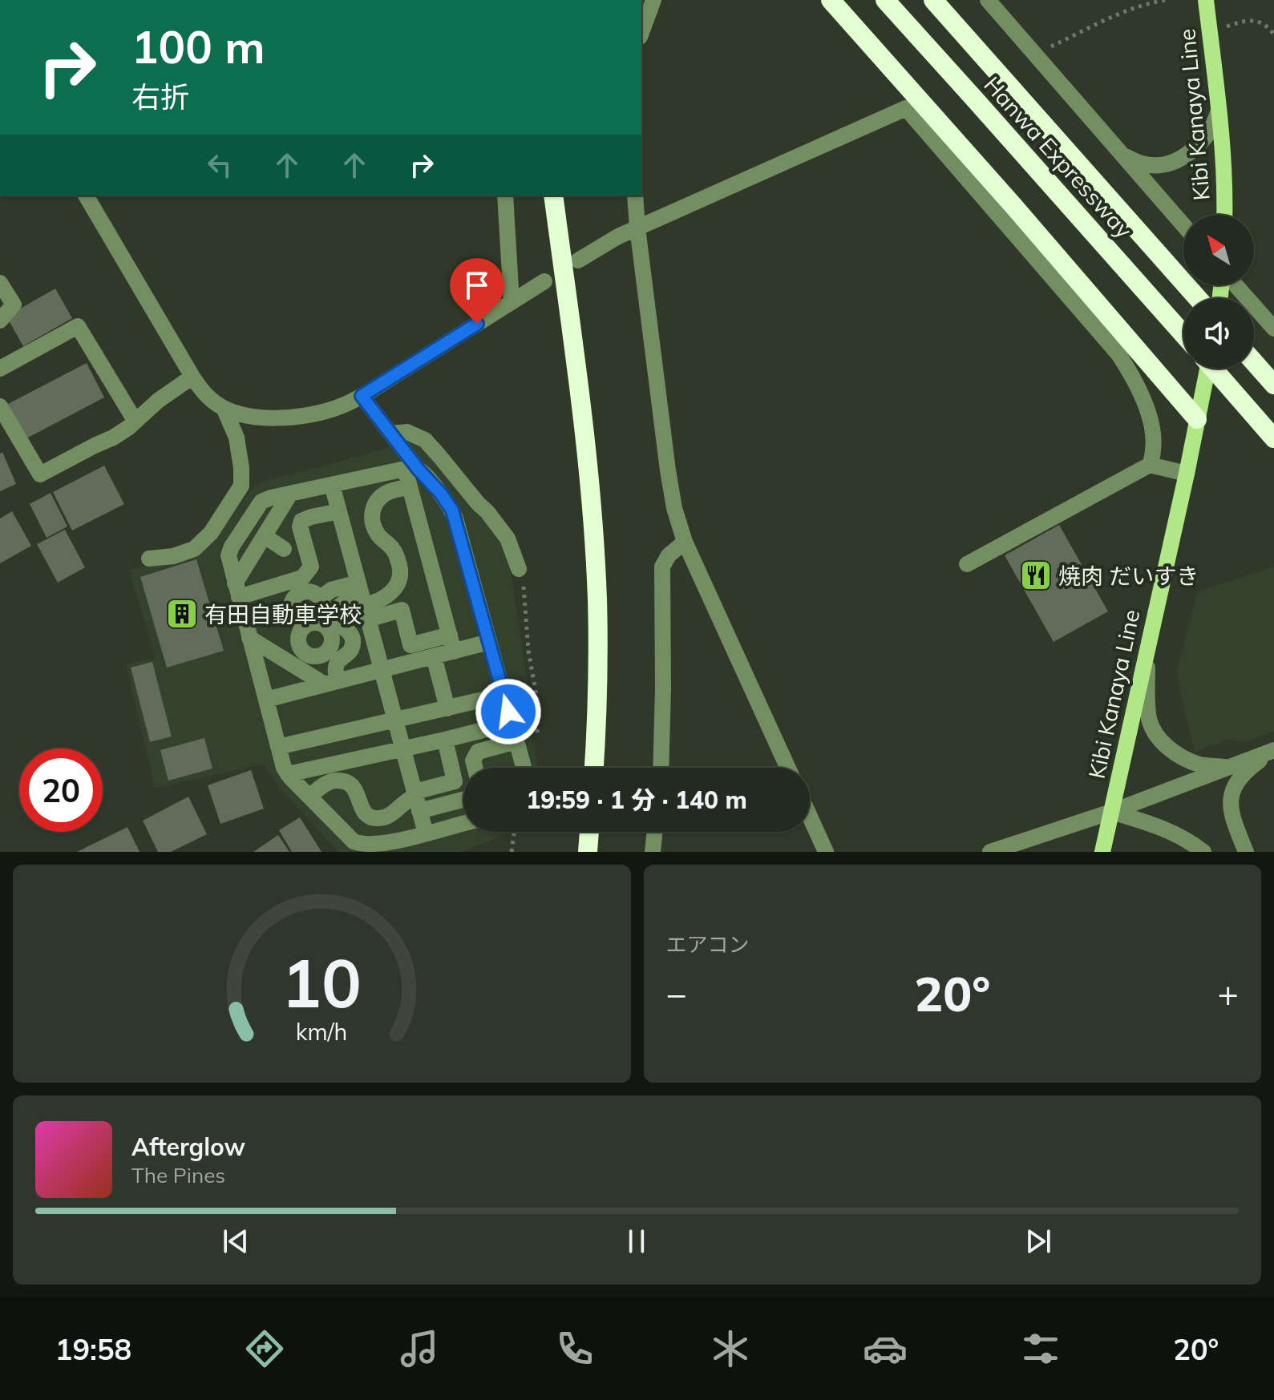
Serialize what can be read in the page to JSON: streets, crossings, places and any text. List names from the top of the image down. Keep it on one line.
{"streets":{"highway":["Hanwa Expressway"],"main road":["Kibi Kanaya Line"]},"places":{"restaurant":["焼肉 だいすき"],"building":["有田自動車学校"]},"north":"top left","page":{"turn":["100 m","右折"],"limit":"20","trip":"19:59 · 1 分 · 140 m","tile":"エアコン","heat":["−","20°","+"],"song":["Afterglow","The Pines"],"tabs":["19:58","20°"],"gauge":["10","km/h"]}}
